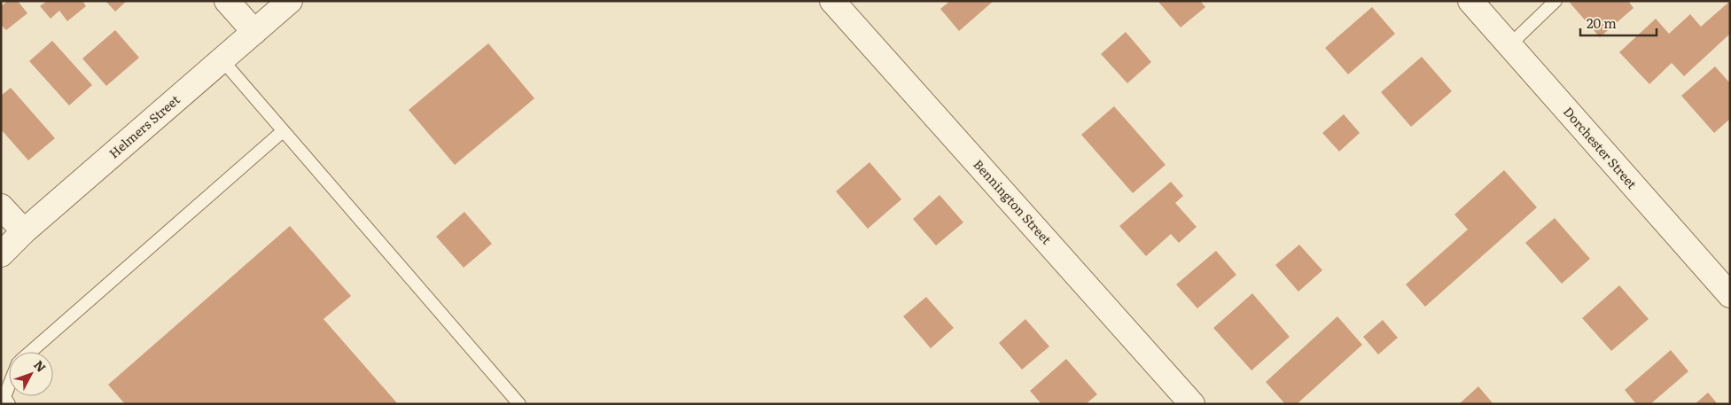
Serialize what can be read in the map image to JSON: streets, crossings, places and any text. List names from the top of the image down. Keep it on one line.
{"streets":{"street":["Helmers Street","Dorchester Street","Bennington Street"]},"scale_bar":"20 m","north":"top right"}
